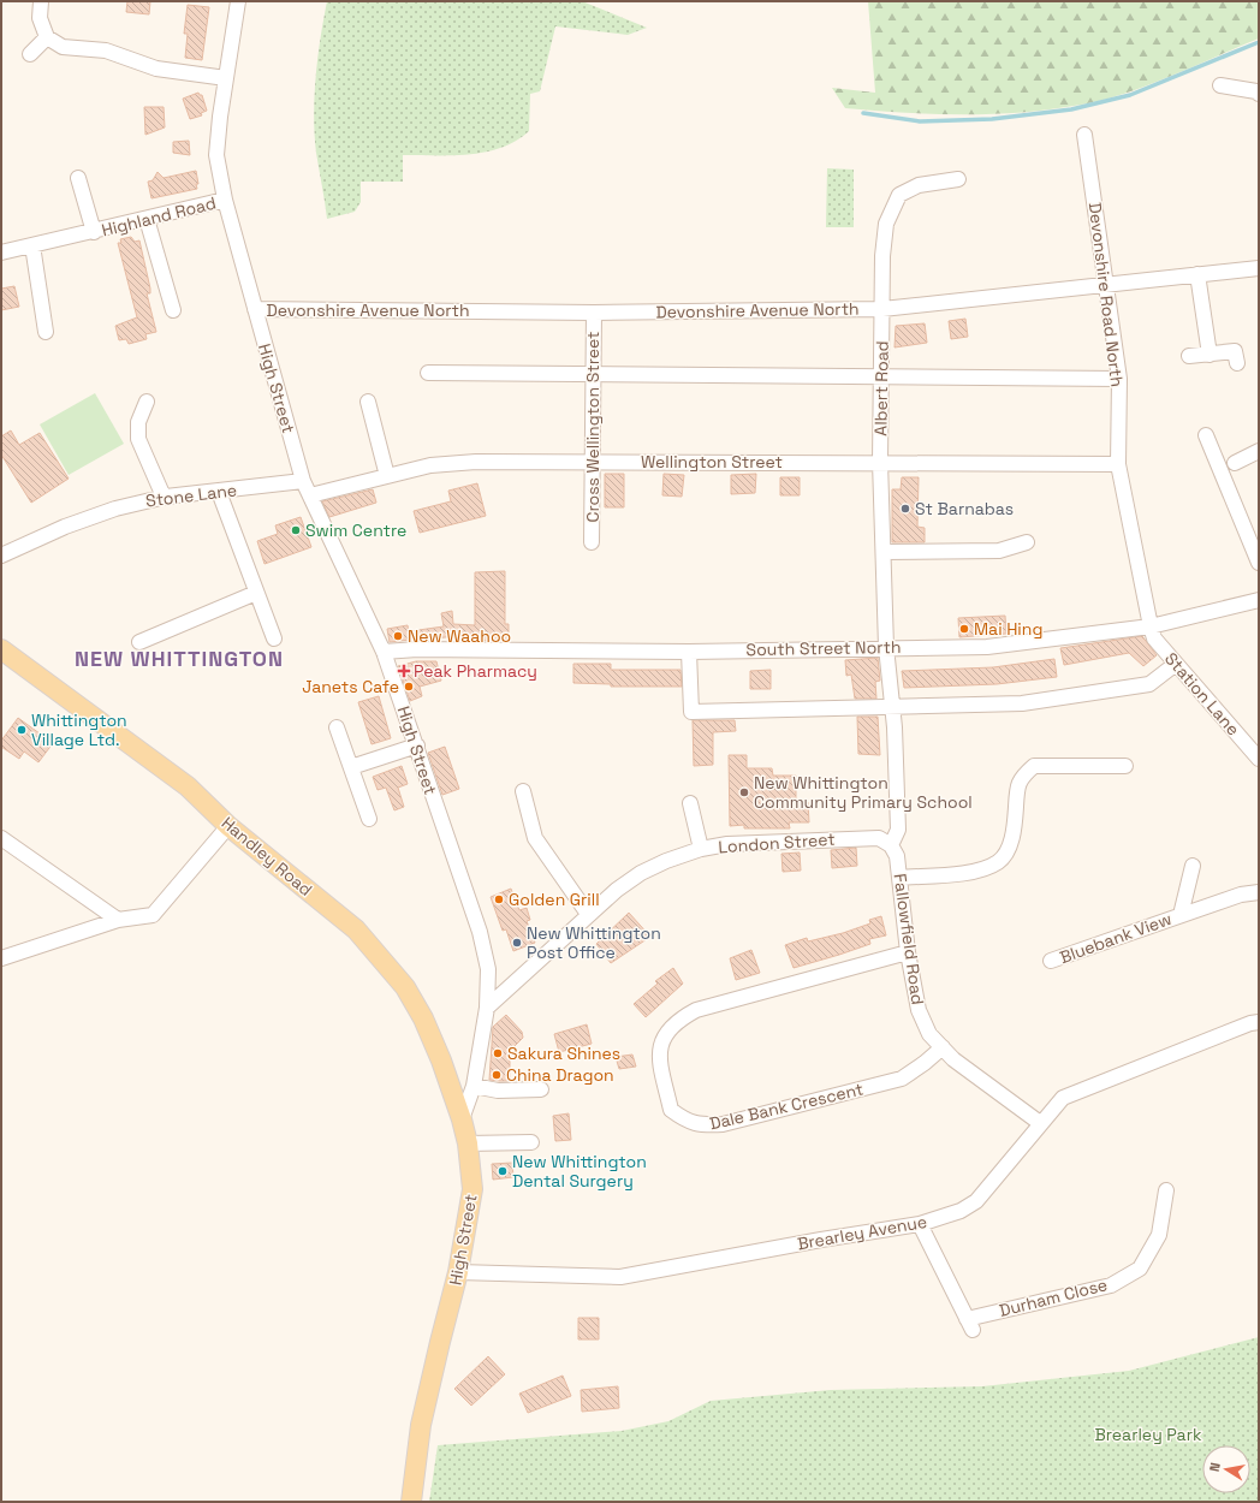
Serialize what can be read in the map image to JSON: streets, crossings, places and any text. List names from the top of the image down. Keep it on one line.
{"streets":{"main road":["High Street","Handley Road"],"street":["Highland Road","Devonshire Road North","Devonshire Avenue North","Albert Road","Cross Wellington Street","Wellington Street","Stone Lane","South Street North","Station Lane","London Street","Bluebank View","Fallowfield Road","Dale Bank Crescent","Brearley Avenue","Durham Close"]},"crossings":[["Highland Road","High Street"],["Devonshire Road North","Devonshire Avenue North"],["Devonshire Road North","Wellington Street"],["Devonshire Road North","South Street North"],["Devonshire Road North","Station Lane"],["Devonshire Avenue North","High Street"],["Devonshire Avenue North","Albert Road"],["Devonshire Avenue North","Cross Wellington Street"],["High Street","Wellington Street"],["High Street","Stone Lane"],["High Street","South Street North"],["High Street","London Street"],["High Street","Handley Road"],["High Street","Brearley Avenue"],["Albert Road","Wellington Street"],["Albert Road","South Street North"],["Albert Road","London Street"],["Albert Road","Fallowfield Road"],["Cross Wellington Street","Wellington Street"],["South Street North","Station Lane"],["London Street","Fallowfield Road"],["Fallowfield Road","Dale Bank Crescent"],["Fallowfield Road","Brearley Avenue"],["Brearley Avenue","Durham Close"]],"districts":["NEW WHITTINGTON"],"parks":["Brearley Park"],"places":{"other":["St Barnabas","Swim Centre","Mai Hing","New Waahoo","Janets Cafe","Whittington Village Ltd.","New Whittington Community Primary School","Golden Grill","New Whittington Post Office","Sakura Shines","China Dragon","New Whittington Dental Surgery"],"health":["Peak Pharmacy"]},"north":"left"}
